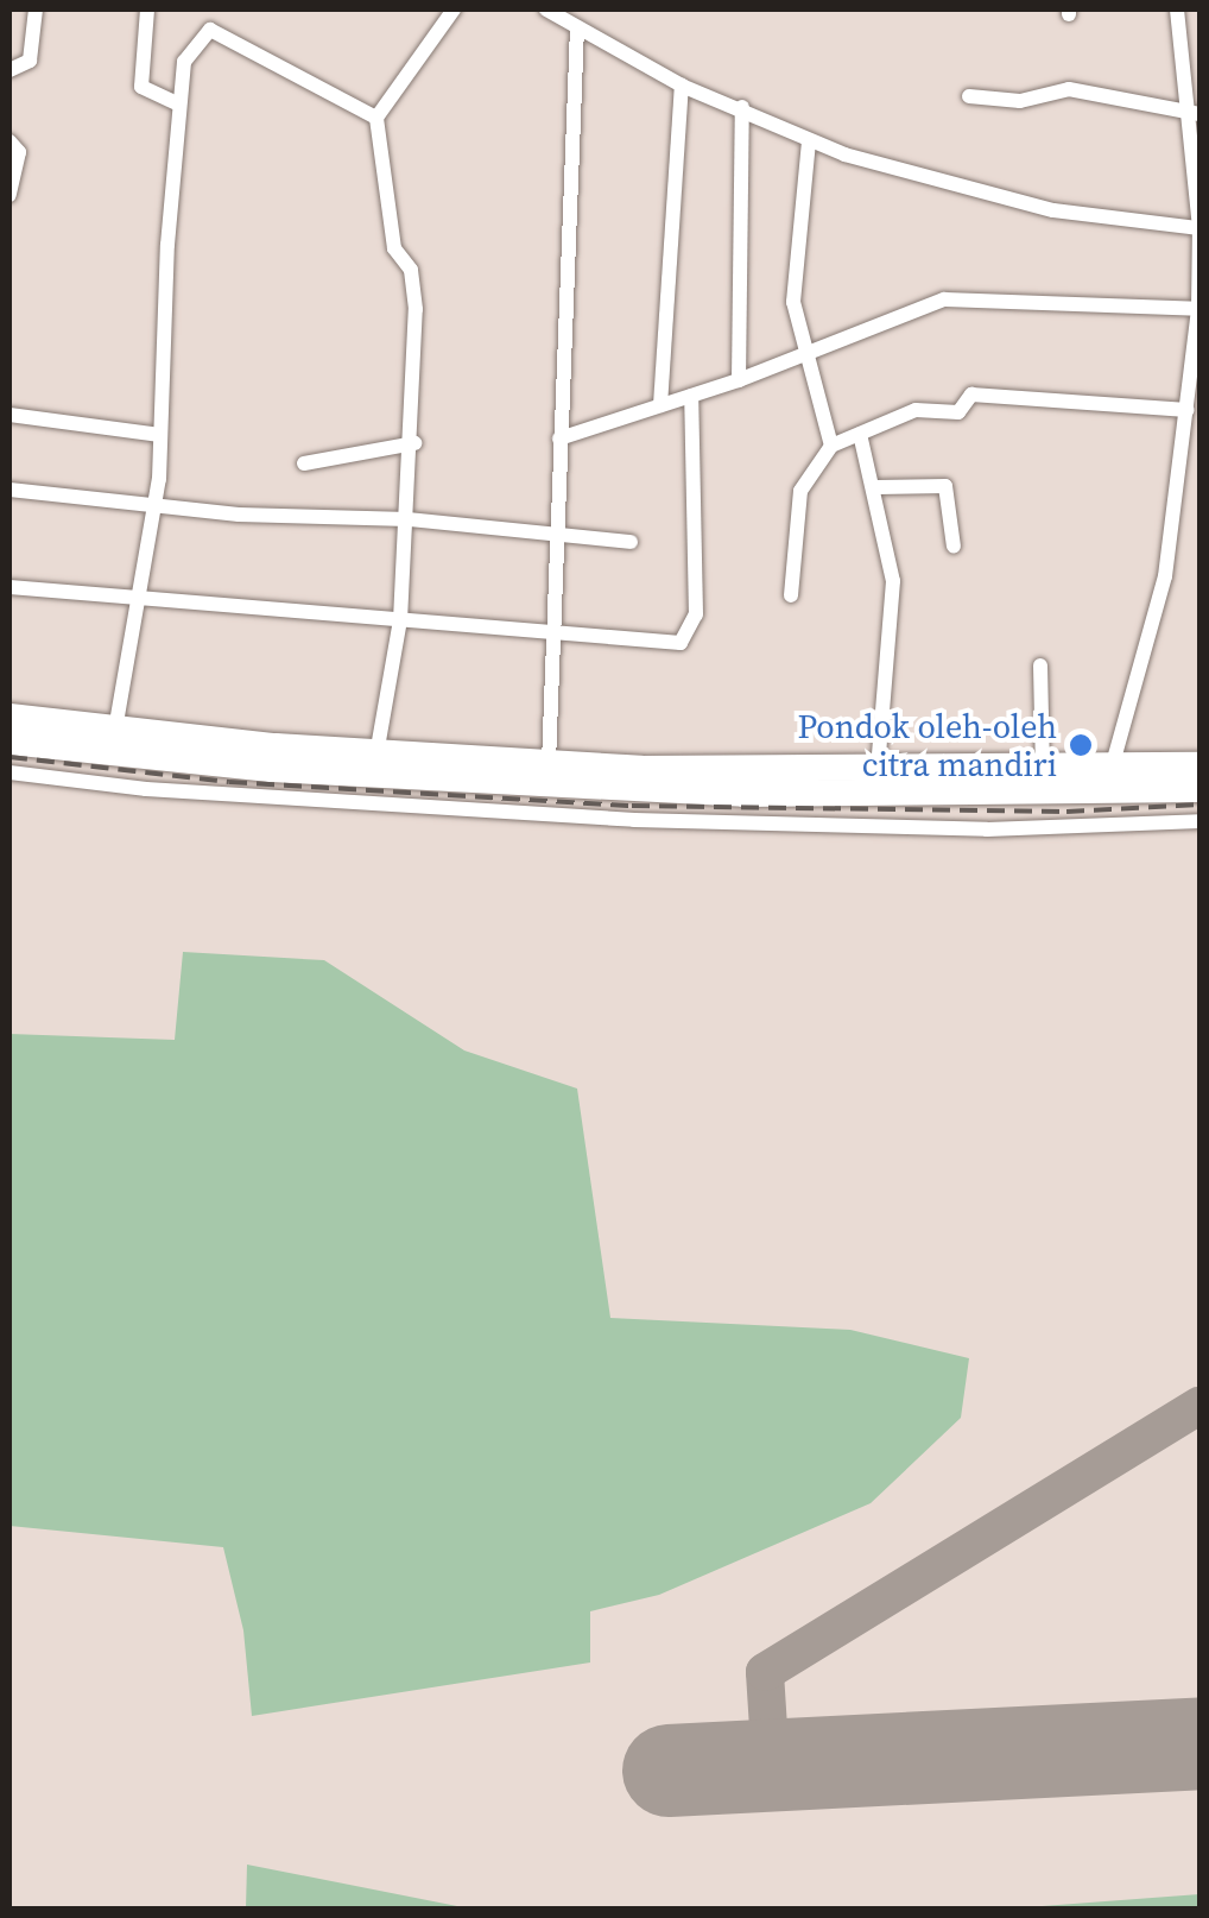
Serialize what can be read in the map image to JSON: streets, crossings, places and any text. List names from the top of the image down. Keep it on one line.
{"places":["Pondok oleh-oleh citra mandiri"]}
